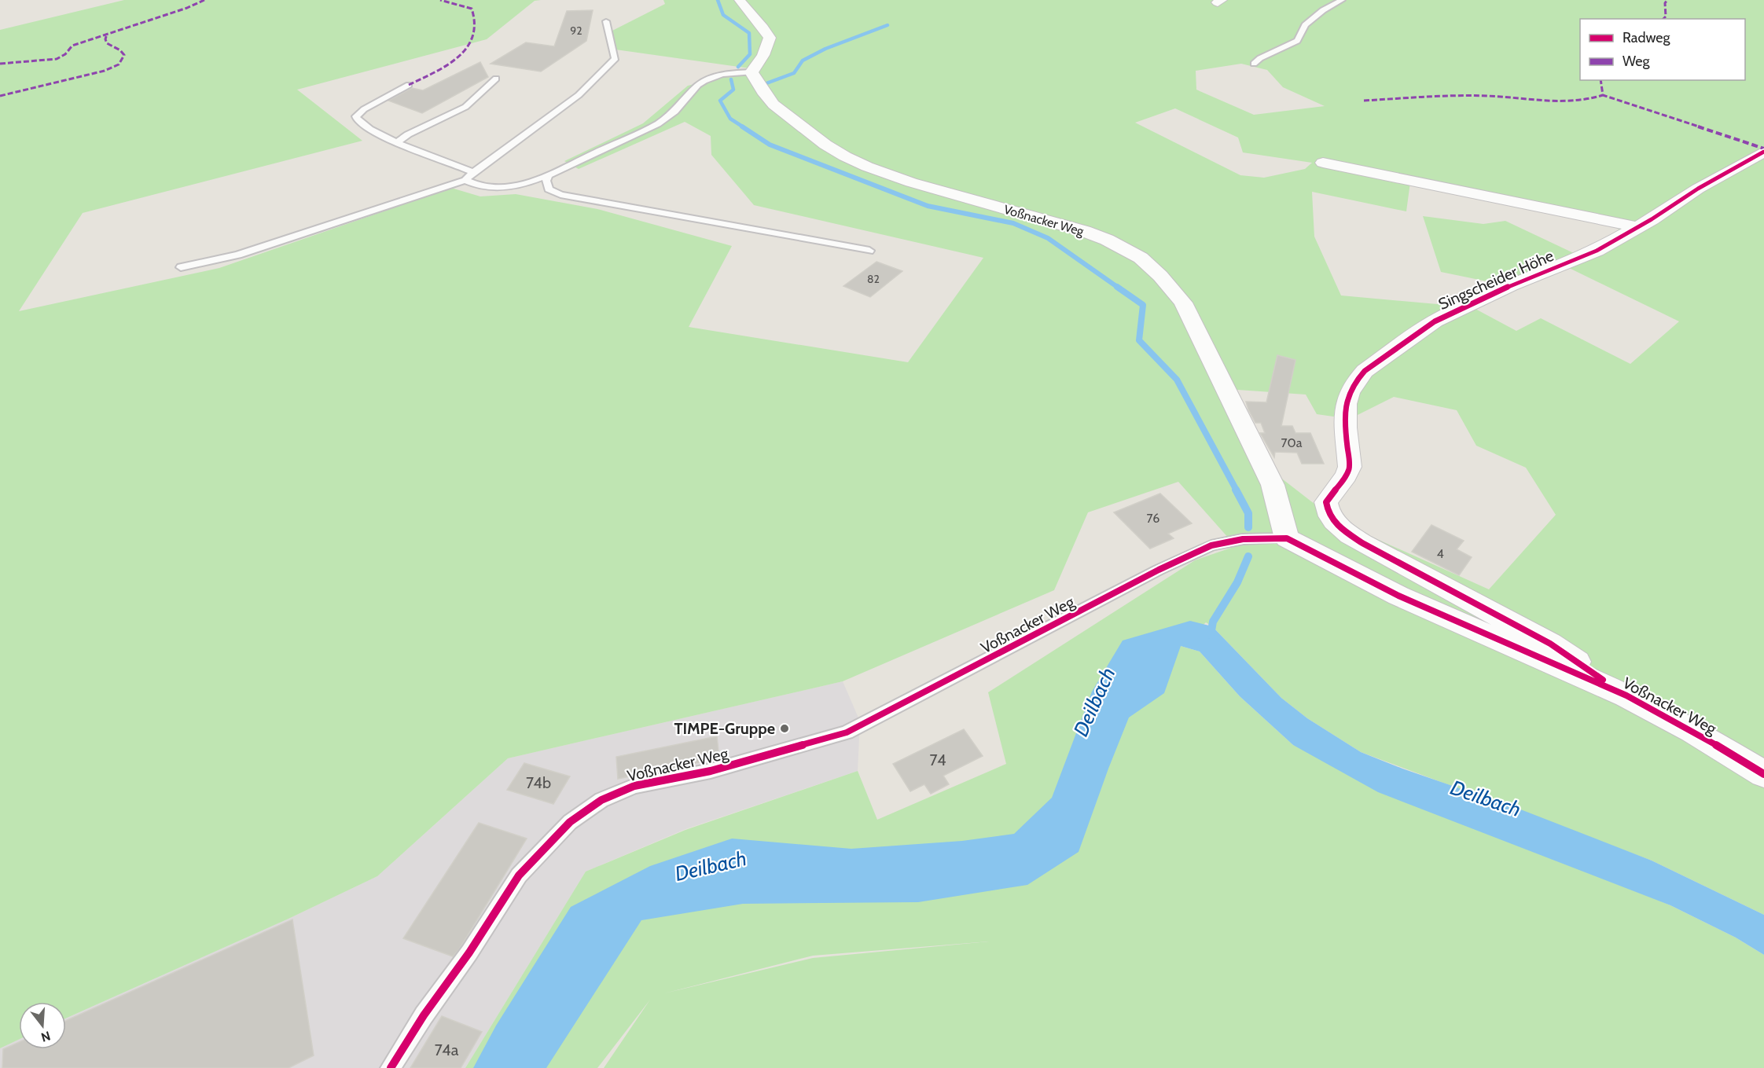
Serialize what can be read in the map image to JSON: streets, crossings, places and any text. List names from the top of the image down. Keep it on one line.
{"streets":{"street":["Voßnacker Weg","Singscheider Höhe"]},"crossings":[["Voßnacker Weg","Singscheider Höhe"]],"water":["Deilbach"],"places":["TIMPE-Gruppe"],"house_numbers":["92","82","70a","76","4","74","74b","74a"],"legend":["Radweg","Weg"],"north":"bottom"}
